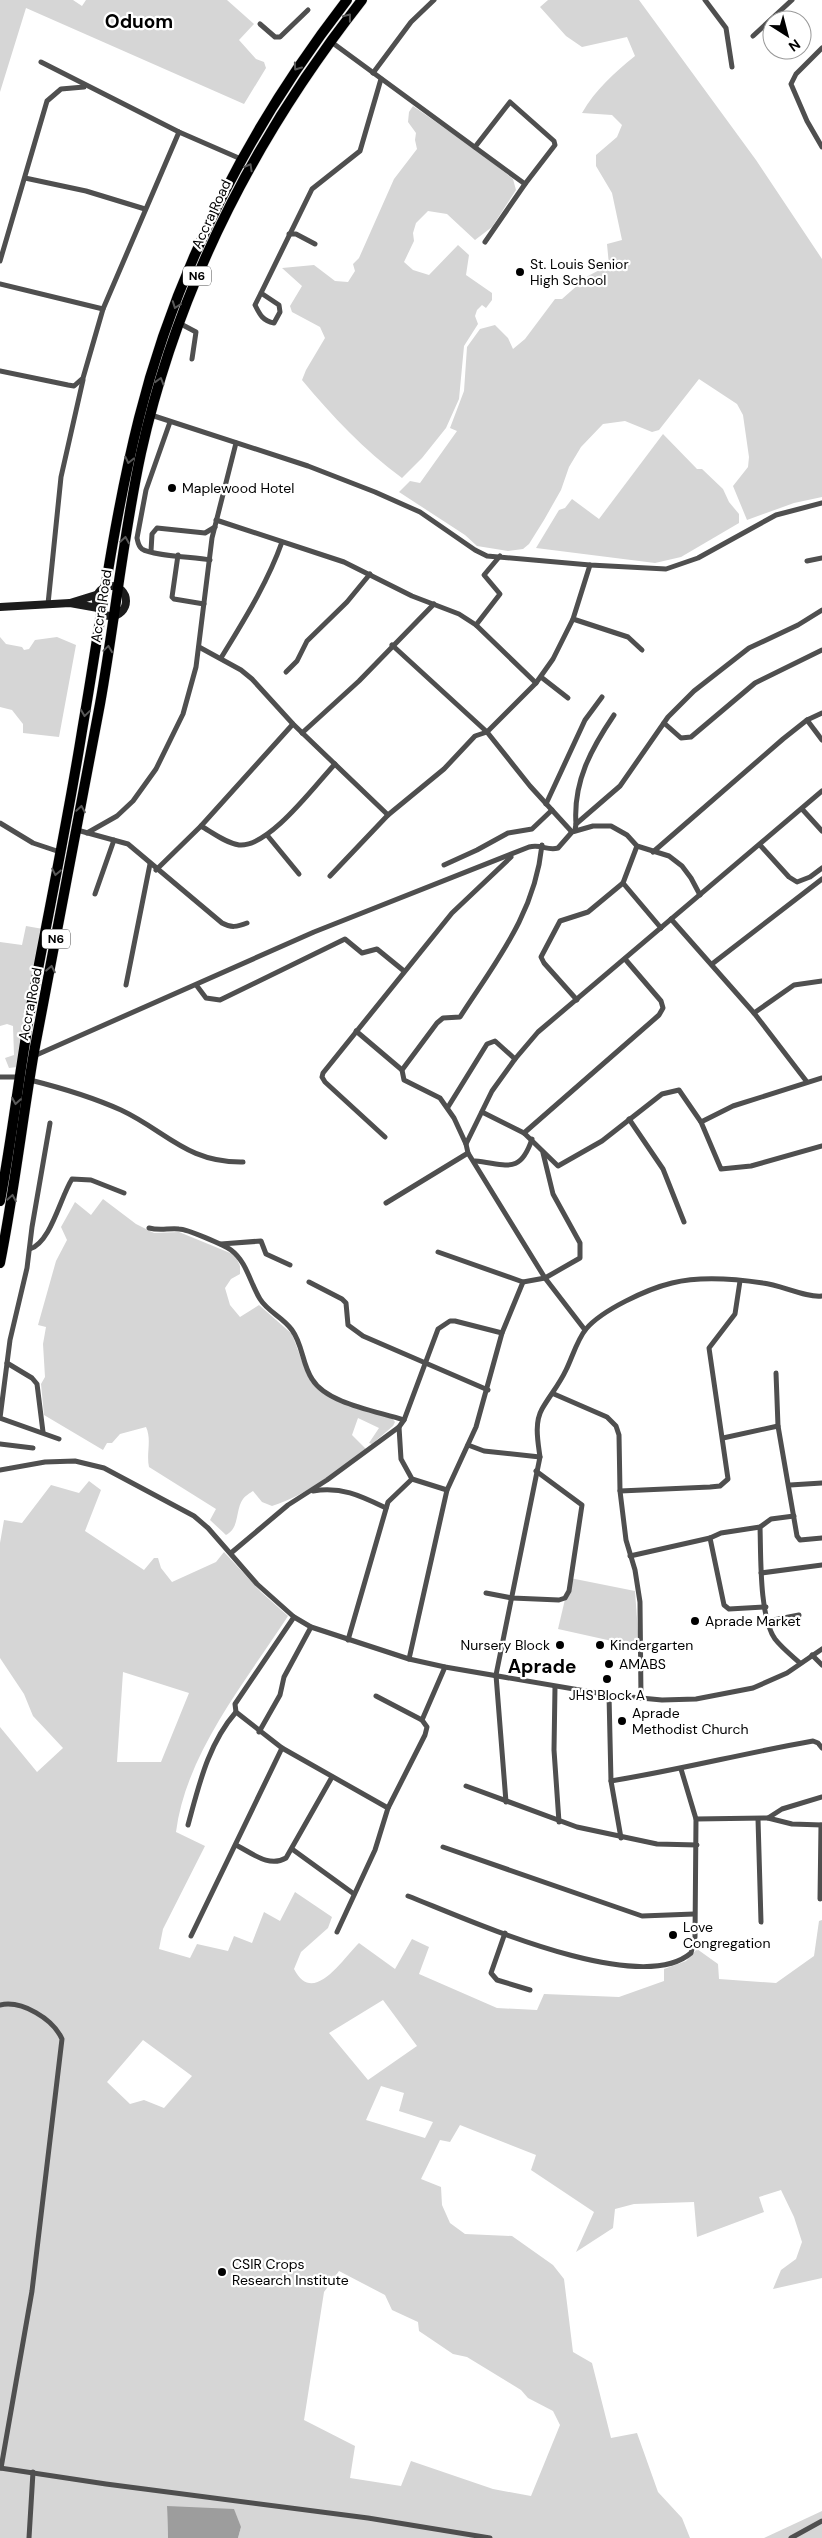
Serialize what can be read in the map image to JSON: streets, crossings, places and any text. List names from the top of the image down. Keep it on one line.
{"streets":{"highway":["Accra Road","N6"]},"districts":["Oduom","Aprade"],"places":["St. Louis Senior High School","Maplewood Hotel","Aprade Market","Nursery Block","Kindergarten","AMABS","JHS Block A","Aprade Methodist Church","Love Congregation","CSIR Crops Research Institute"],"north":"bottom right"}
